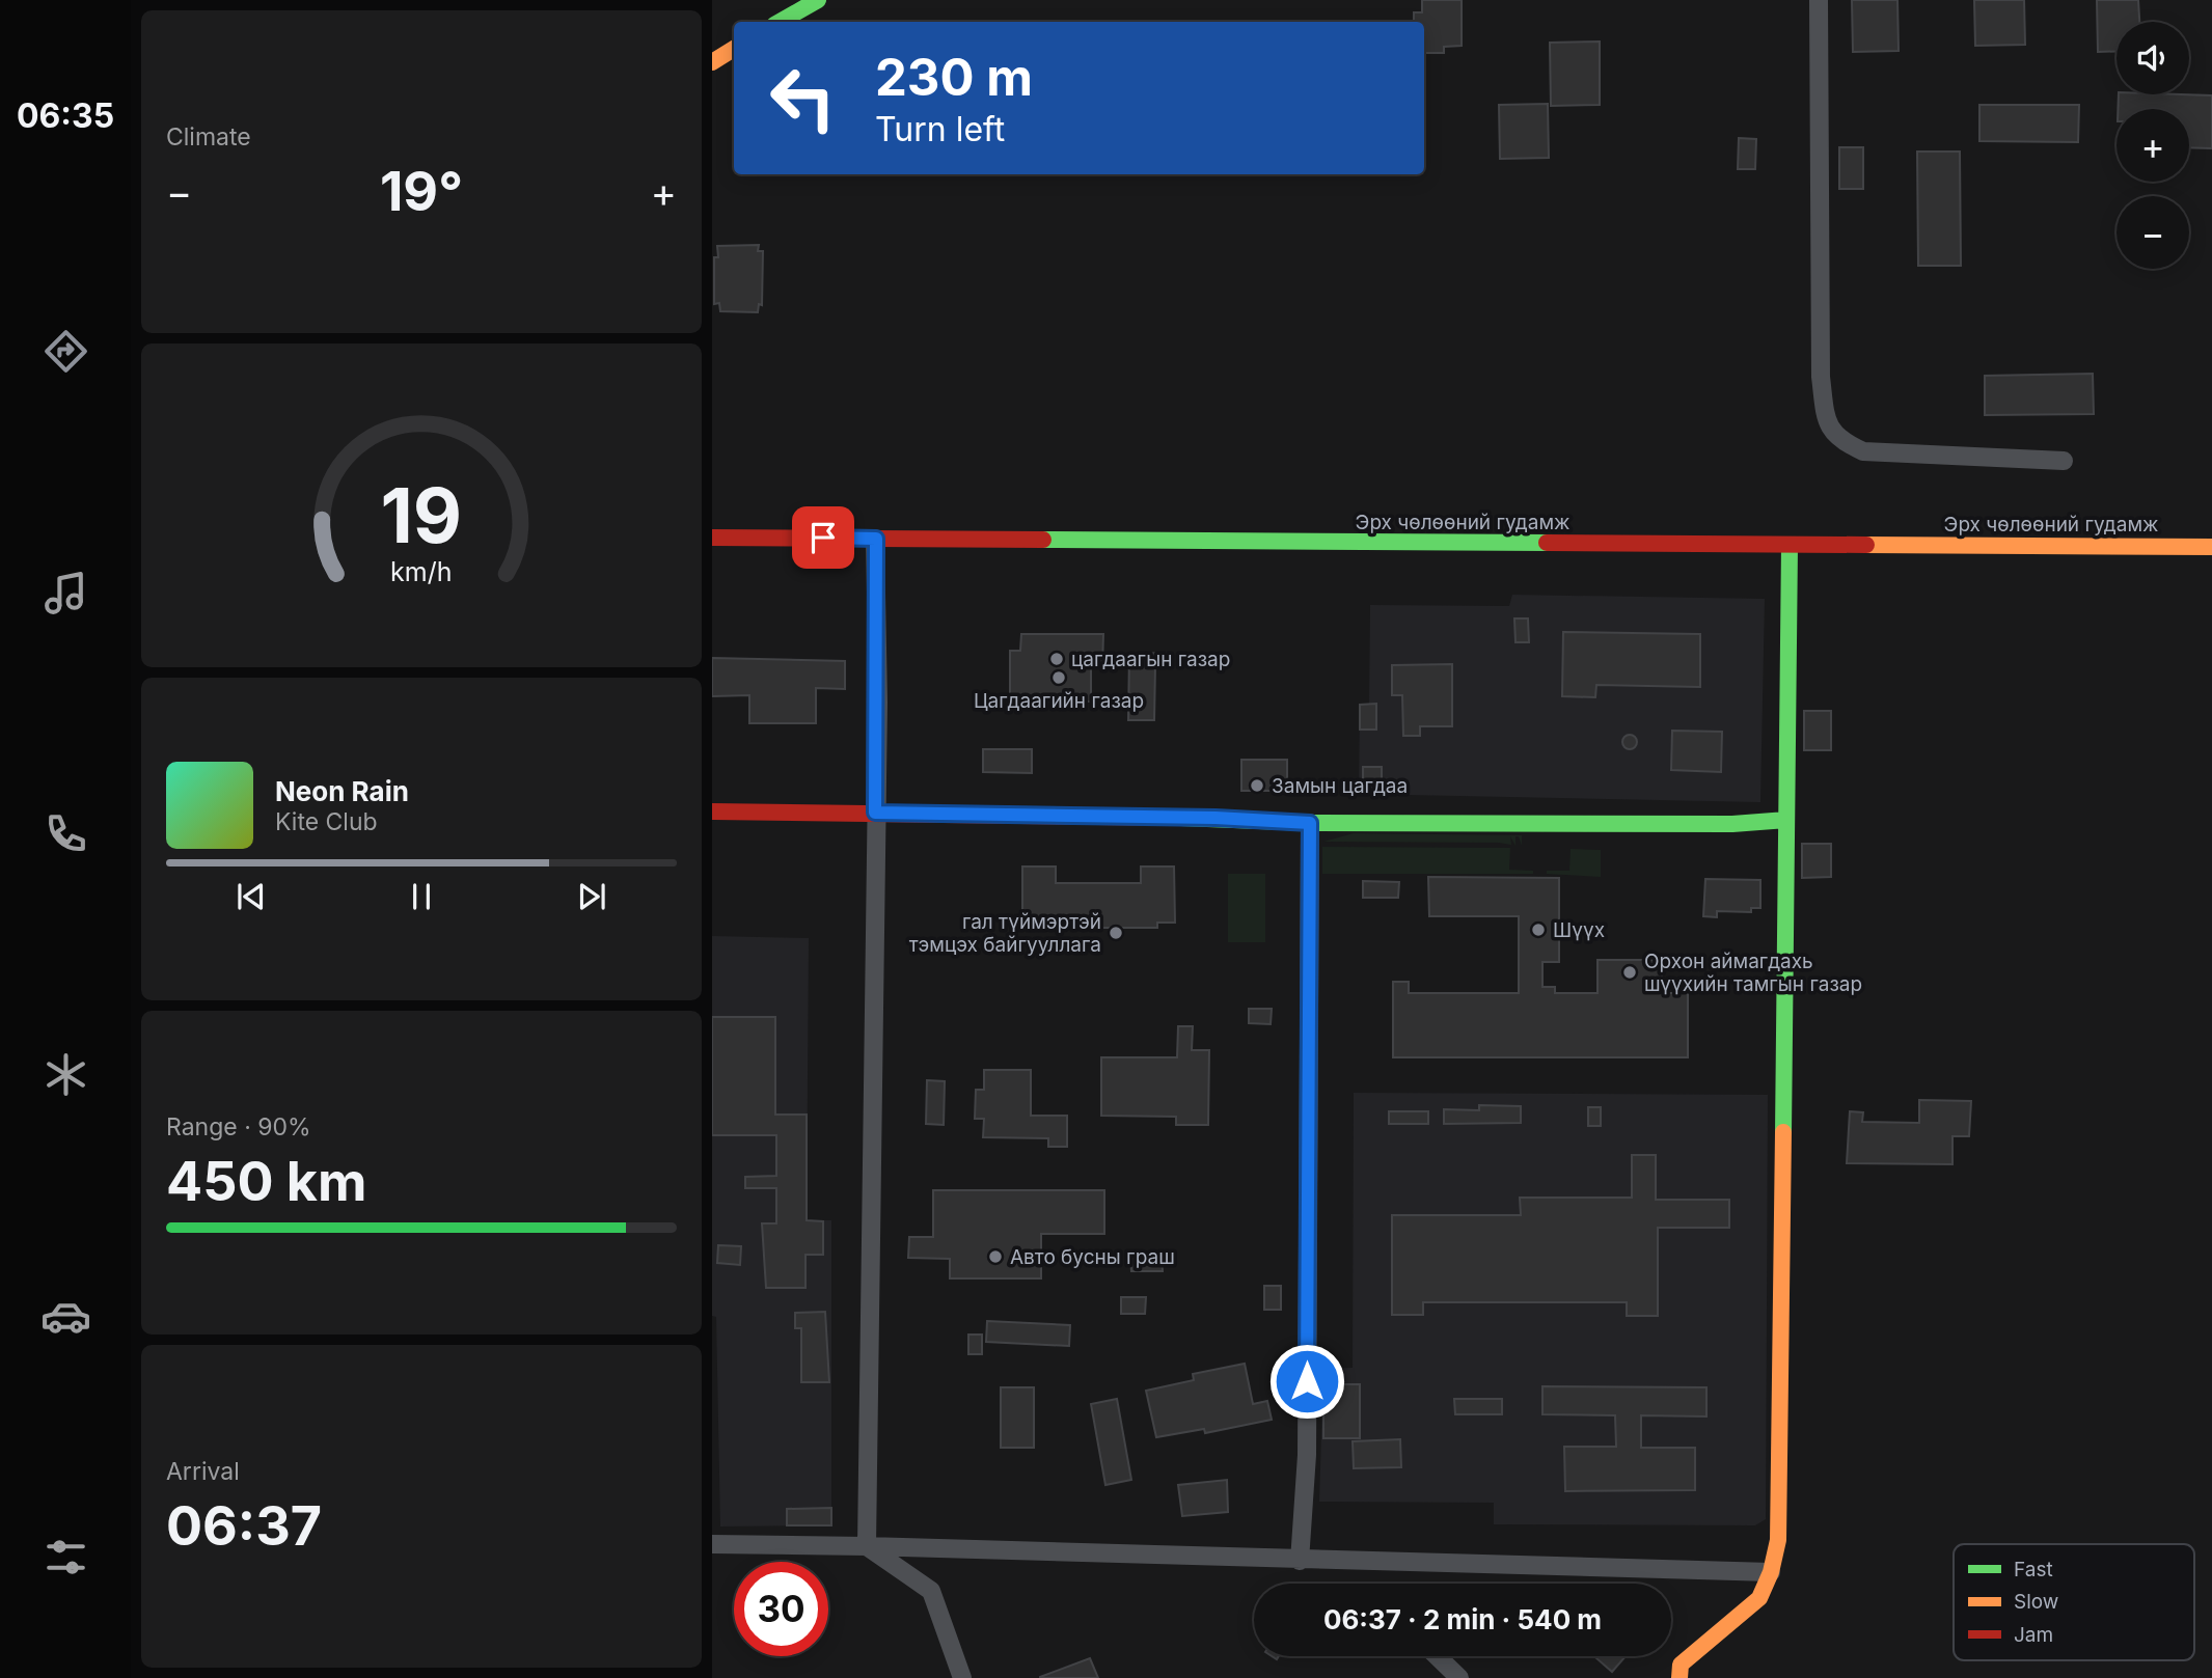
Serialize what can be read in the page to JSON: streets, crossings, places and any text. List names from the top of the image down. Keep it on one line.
{"streets":{"main road":["Эрх чөлөөний гудамж"]},"places":["цагдаагын газар","Цагдаагийн газар","Замын цагдаа","Шүүх","гал түймэртэй тэмцэх байгууллага","Орхон аймагдахь шүүхийн тамгын газар","Авто бусны граш"],"legend":["Fast","Slow","Jam"],"page":{"tabs":"06:35","tile":["Climate",["Range · 90%","450 km"],["Arrival","06:37"]],"map_buttons":["+","−"],"turn":["230 m","Turn left"],"heat":["−","19°","+"],"song":["Neon Rain","Kite Club"],"limit":"30","trip":"06:37 · 2 min · 540 m","gauge":["19","km/h"]}}
